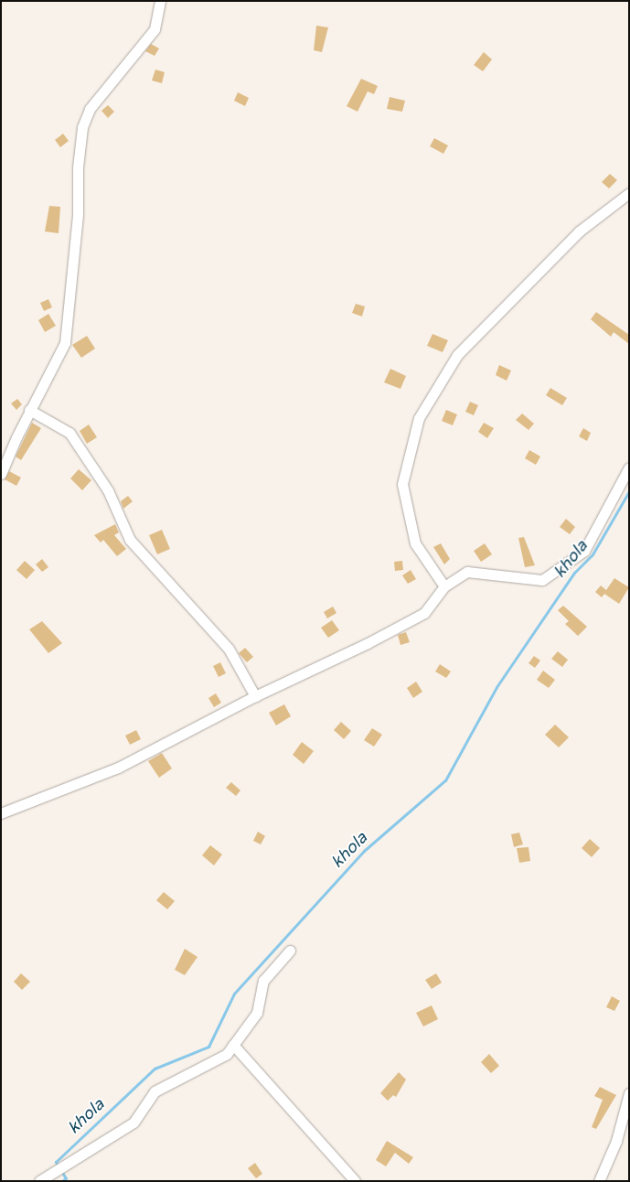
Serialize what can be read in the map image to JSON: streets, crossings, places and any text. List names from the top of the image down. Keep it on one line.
{"water":["khola"]}
